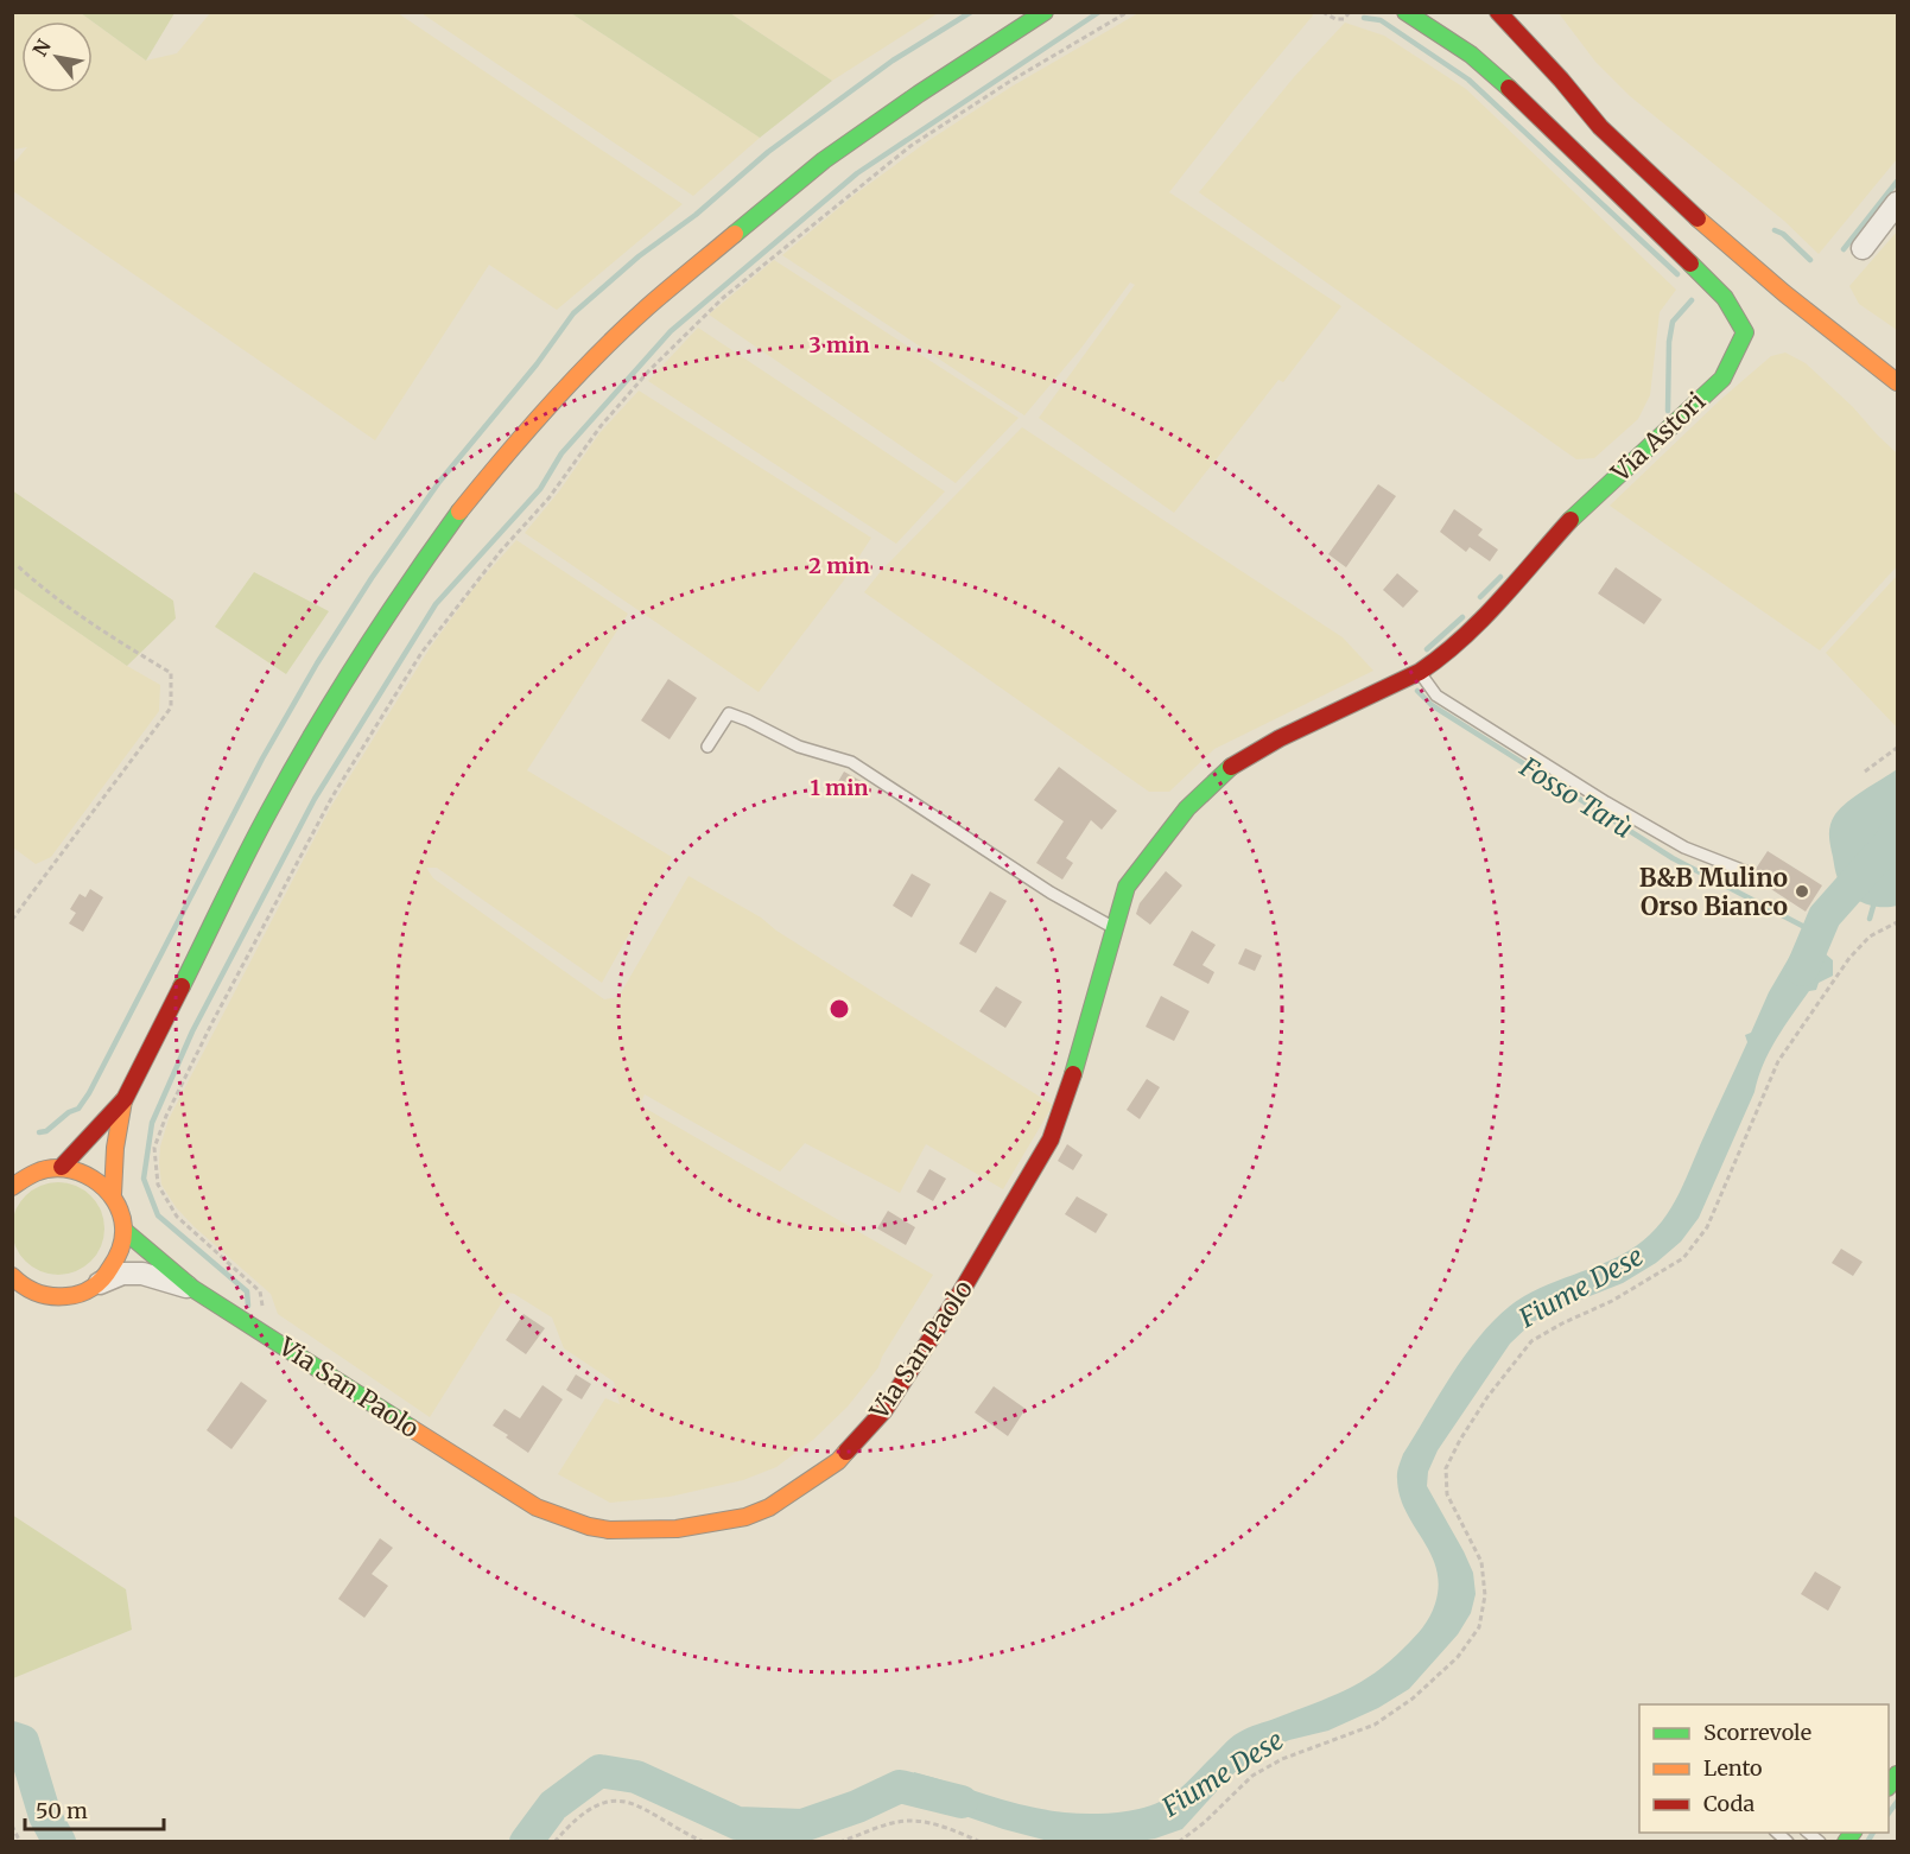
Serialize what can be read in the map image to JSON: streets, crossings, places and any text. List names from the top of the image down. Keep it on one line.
{"streets":{"street":["Via Astori","Via San Paolo"]},"crossings":[["Via Astori","Via San Paolo"]],"water":["Fosso Tarù","Fiume Dese"],"places":["B&B Mulino Orso Bianco"],"legend":["Scorrevole","Lento","Coda"],"scale_bar":"50 m","north":"top left","rings":["3 min","2 min","1 min"]}
